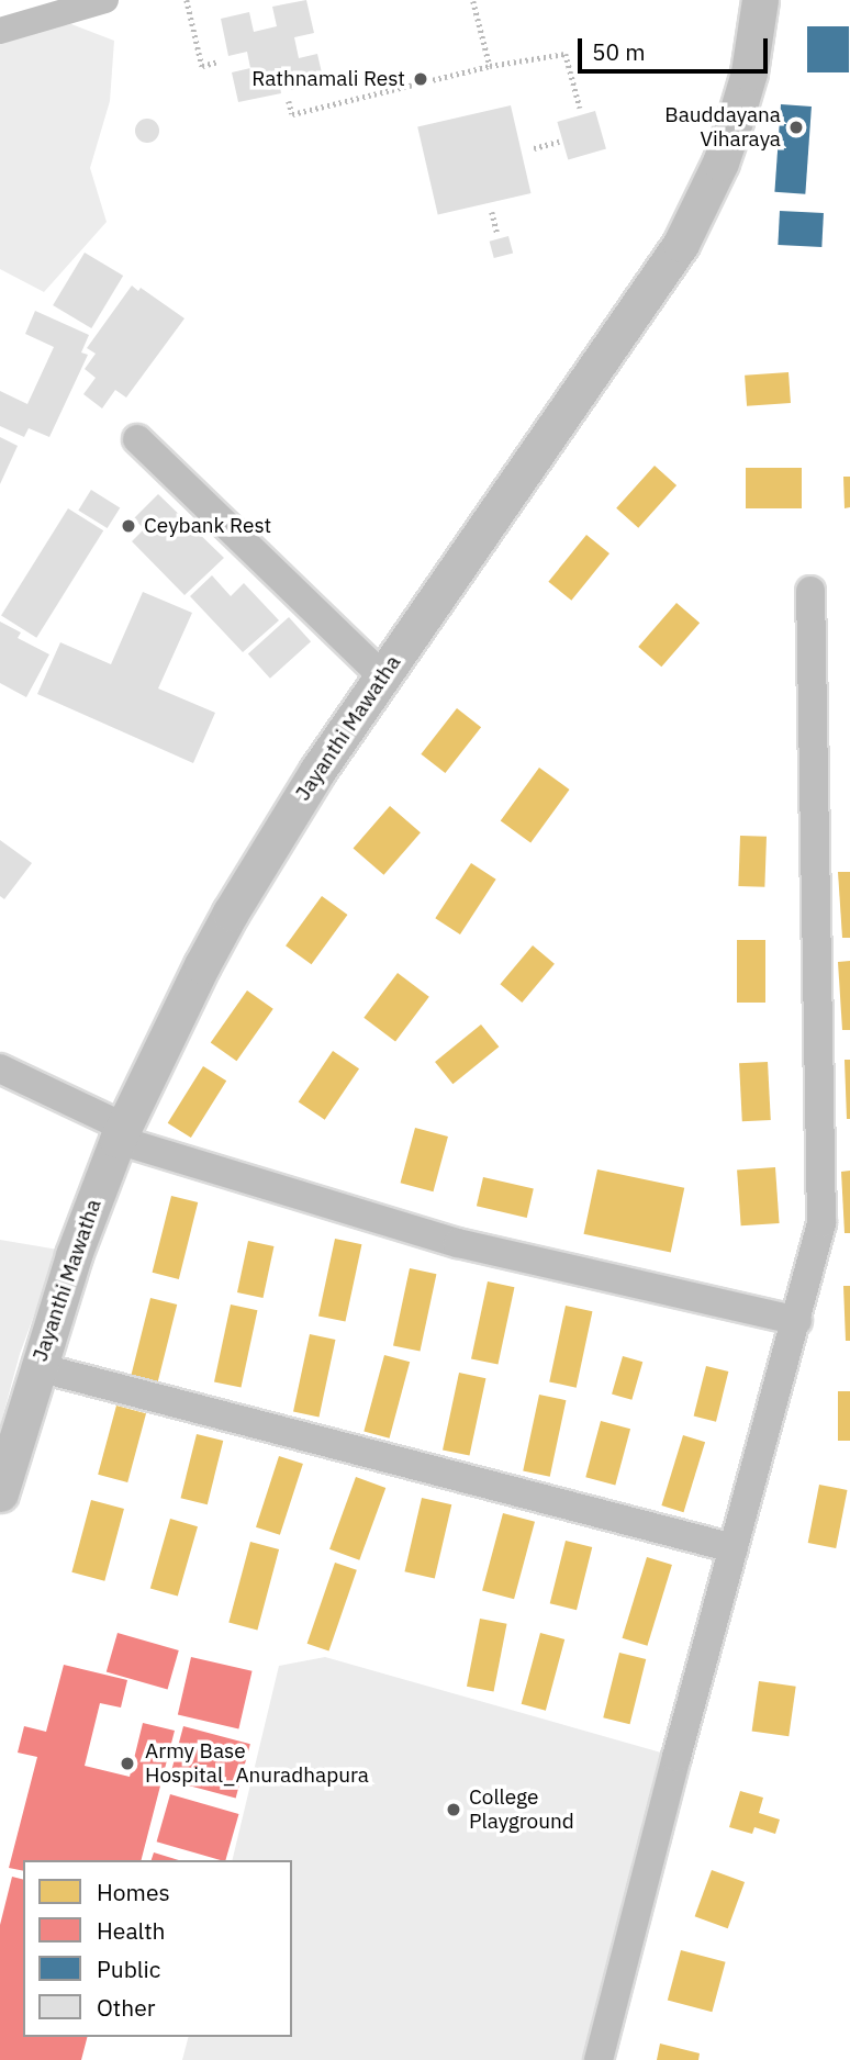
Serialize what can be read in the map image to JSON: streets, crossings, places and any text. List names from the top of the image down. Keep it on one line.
{"streets":{"main road":["Jayanthi Mawatha"]},"places":["Rathnamali Rest","Bauddayana Viharaya","Ceybank Rest","Army Base Hospital_Anuradhapura","College Playground"],"legend":["Homes","Health","Public","Other"],"scale_bar":"50 m"}
